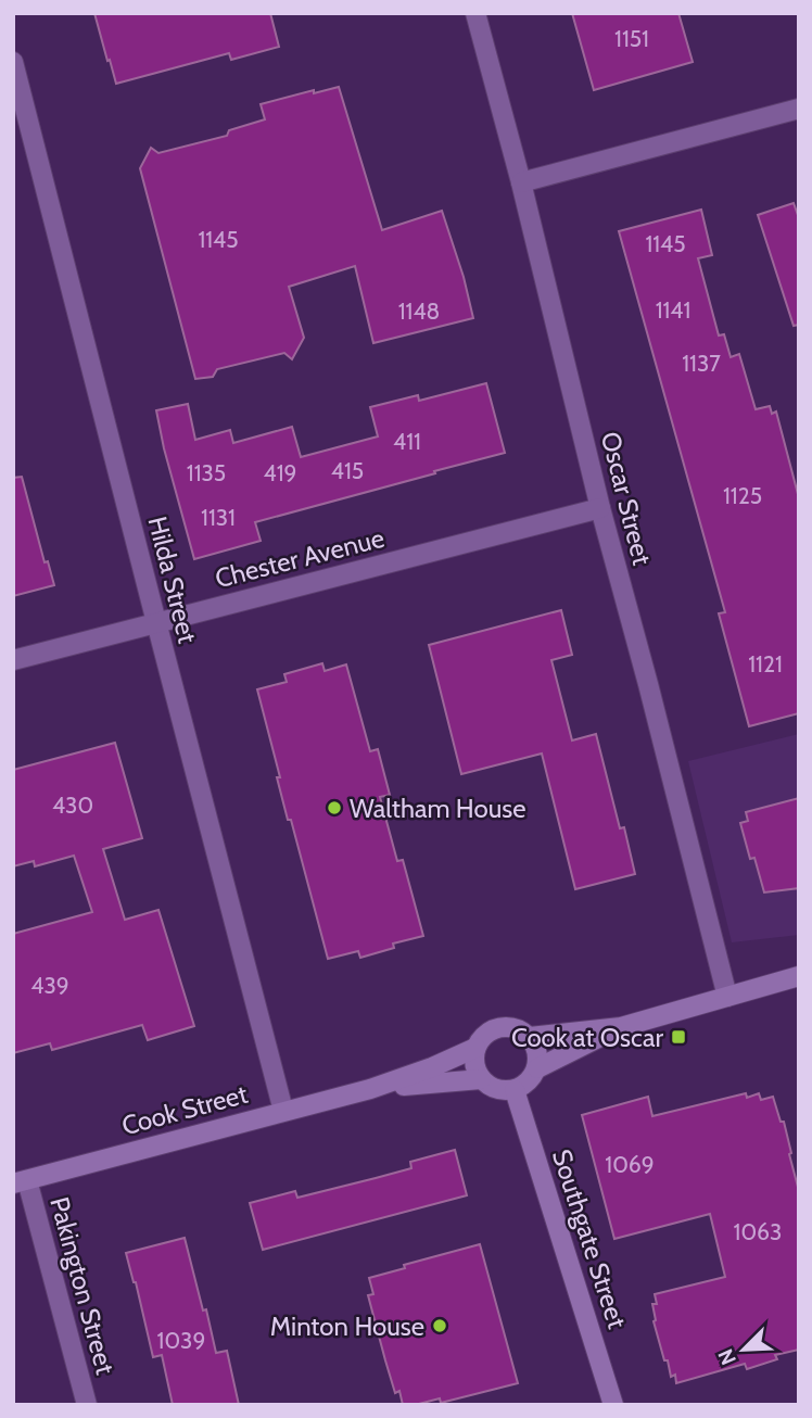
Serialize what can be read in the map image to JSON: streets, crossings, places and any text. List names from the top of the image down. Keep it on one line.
{"streets":{"main road":["Cook Street","Southgate Street"],"street":["Oscar Street","Chester Avenue","Hilda Street","Pakington Street"]},"crossings":[["Oscar Street","Chester Avenue"],["Chester Avenue","Hilda Street"],["Hilda Street","Cook Street"],["Cook Street","Southgate Street"],["Cook Street","Pakington Street"]],"places":{"other":["Waltham House","Minton House"],"transit":["Cook at Oscar"]},"house_numbers":["1151","1145","1145","1141","1148","1137","411","415","1135","419","1125","1131","1121","430","439","1069","1063","1039"],"north":"bottom left"}
